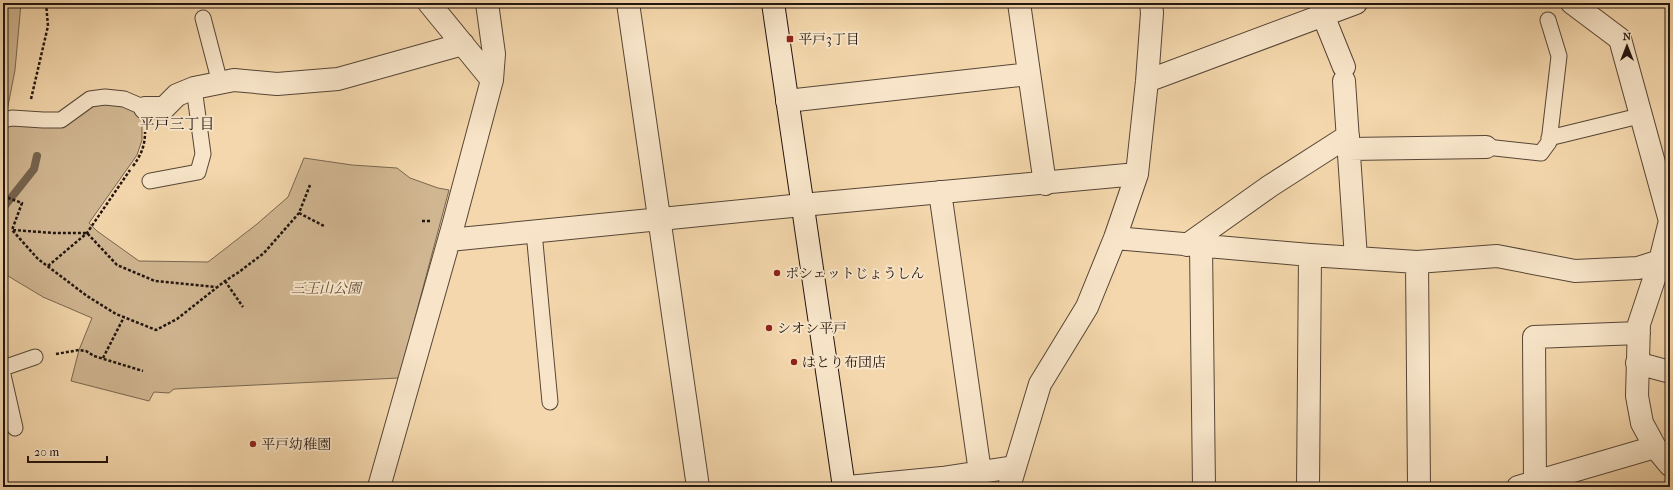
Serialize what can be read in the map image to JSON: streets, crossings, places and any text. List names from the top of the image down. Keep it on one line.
{"districts":["平戸三丁目"],"parks":["三王山公園"],"places":{"transit":["平戸3丁目"],"other":["ポシェットじょうしん","シオン平戸","はとり布団店","平戸幼稚園"]},"scale_bar":"20 m","north":"top"}
